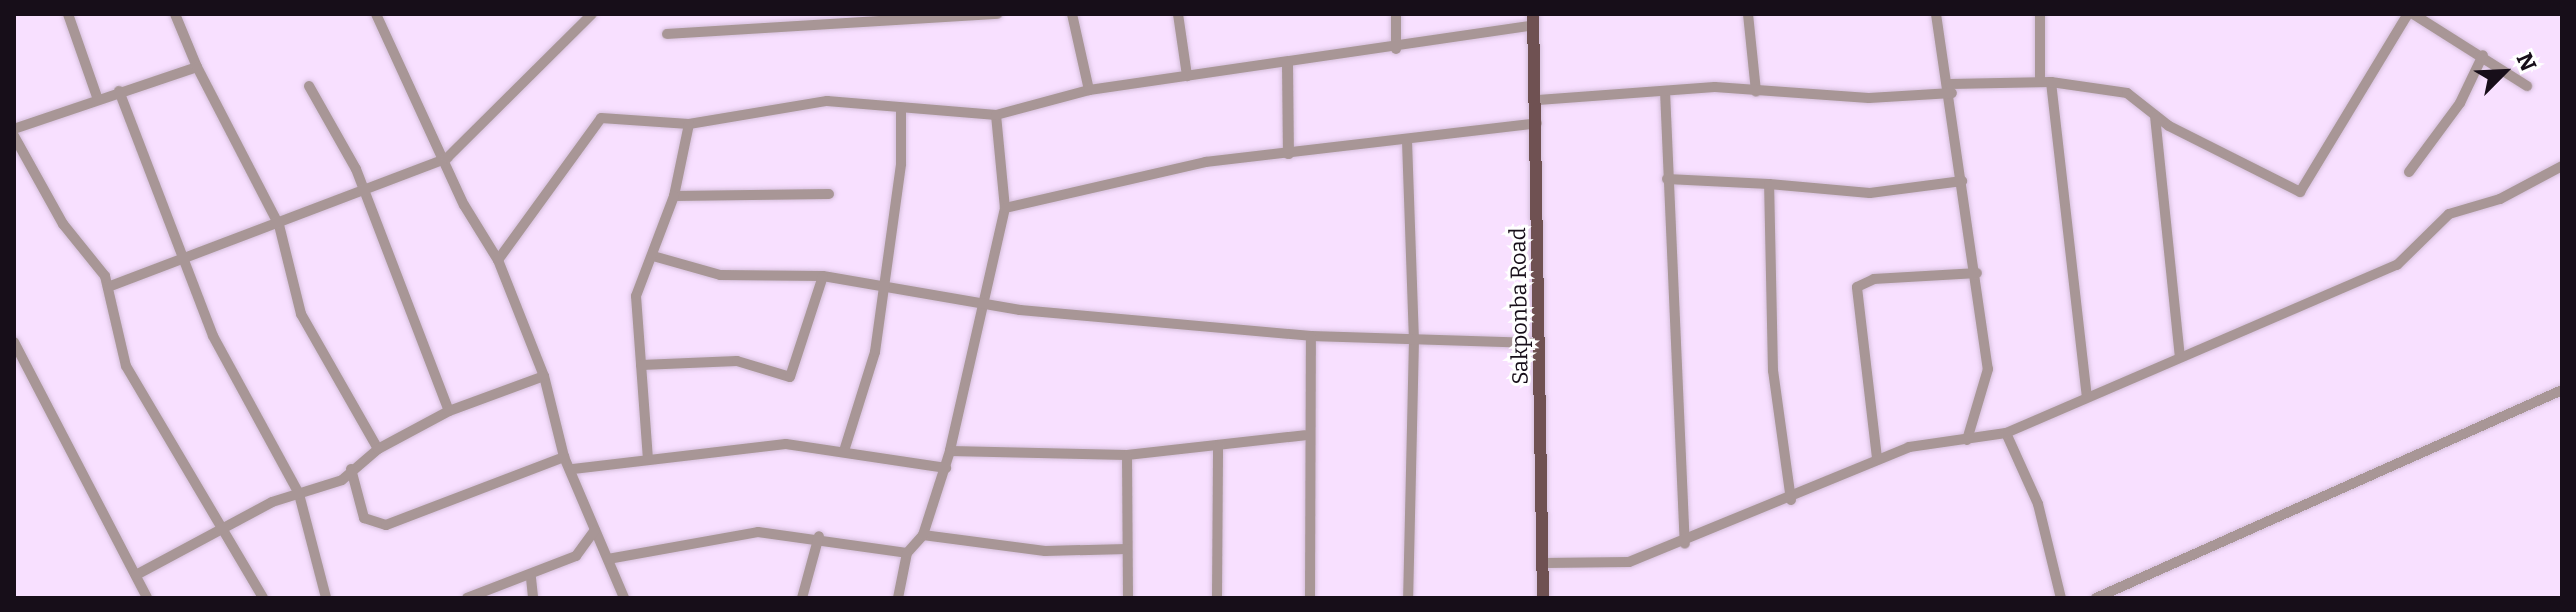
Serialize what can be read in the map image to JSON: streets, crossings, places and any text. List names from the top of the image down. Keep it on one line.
{"streets":{"main road":["Sakponba Road"]},"north":"top right"}
